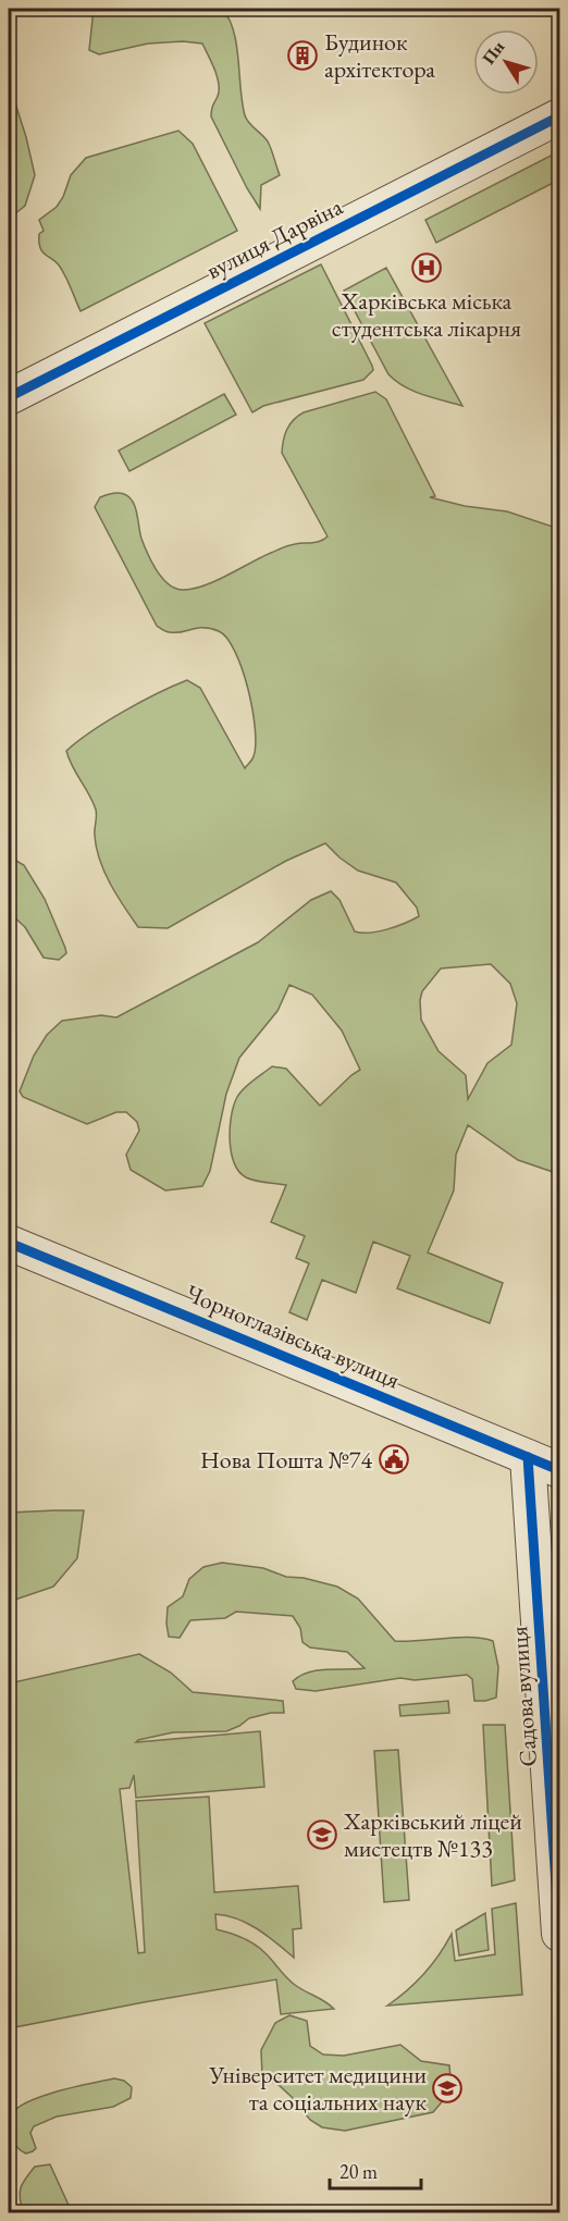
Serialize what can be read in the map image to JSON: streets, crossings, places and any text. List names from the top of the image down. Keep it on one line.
{"streets":{"street":["вулиця Дарвіна","Чорноглазівська вулиця","Садова вулиця"]},"crossings":[["Чорноглазівська вулиця","Садова вулиця"]],"places":{"building":["Будинок архітектора"],"hospital":["Харківська міська студентська лікарня"],"public building":["Нова Пошта №74"],"school or university":["Харківський ліцей мистецтв №133","Університет медицини та соціальних наук"]},"scale_bar":"20 m","north":"top left"}
